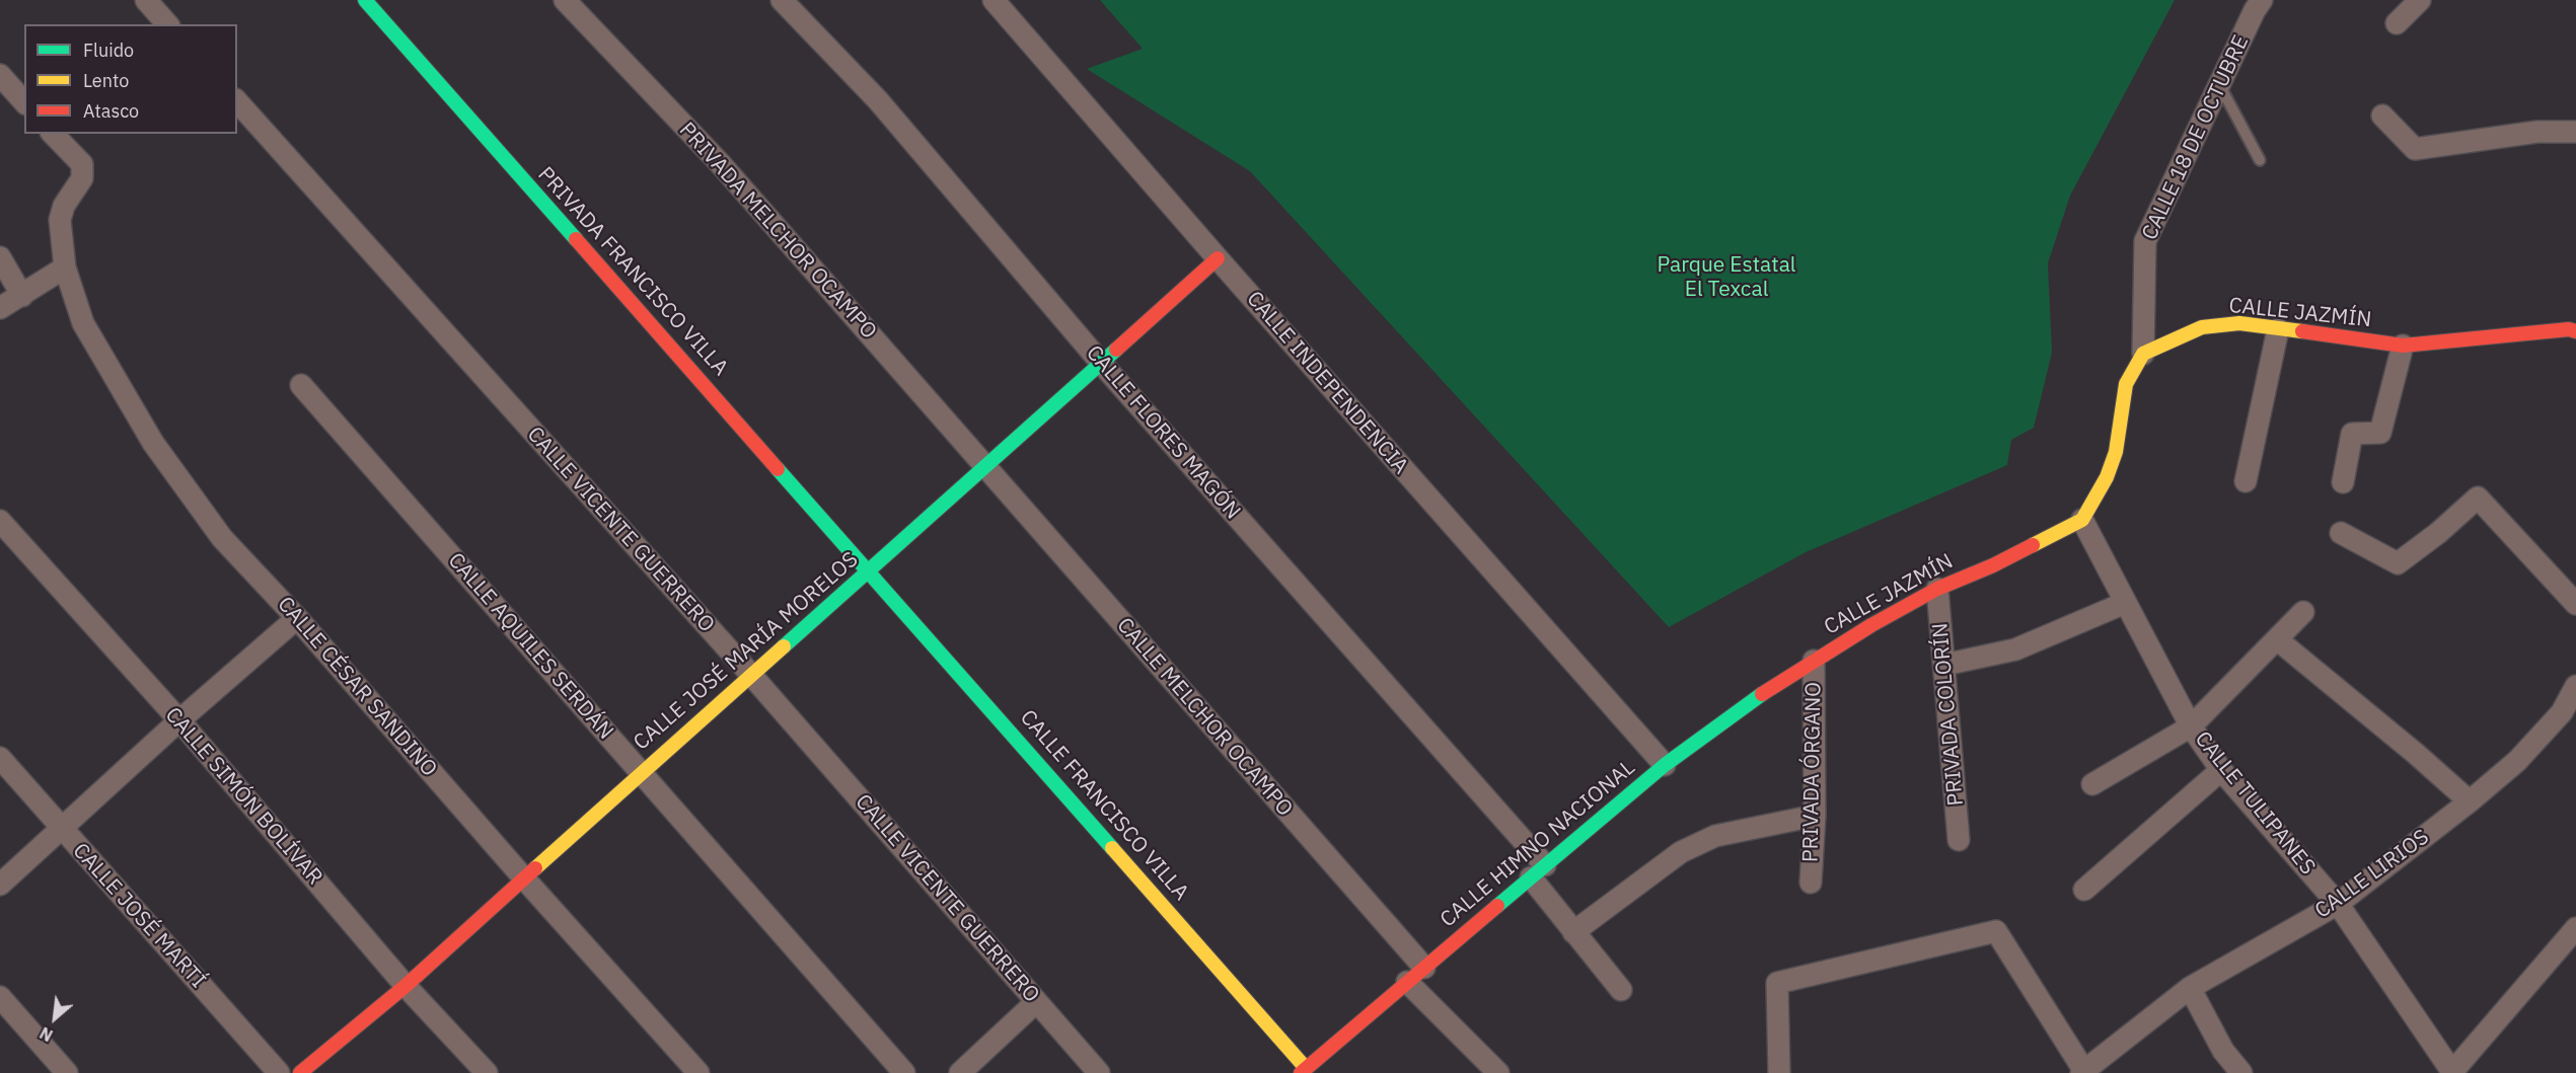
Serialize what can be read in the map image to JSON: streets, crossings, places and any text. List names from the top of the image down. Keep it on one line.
{"streets":{"street":["CALLE 18 DE OCTUBRE","PRIVADA MELCHOR OCAMPO","PRIVADA FRANCISCO VILLA","CALLE JAZMÍN","CALLE INDEPENDENCIA","CALLE FLORES MAGÓN","CALLE VICENTE GUERRERO","CALLE AQUILES SERDÁN","CALLE JOSÉ MARÍA MORELOS","CALLE CÉSAR SANDINO","PRIVADA COLORÍN","CALLE MELCHOR OCAMPO","PRIVADA ÓRGANO","CALLE SIMÓN BOLÍVAR","CALLE TULIPANES","CALLE FRANCISCO VILLA","CALLE HIMNO NACIONAL","CALLE LIRIOS","CALLE JOSÉ MARTÍ"]},"crossings":[["CALLE 18 DE OCTUBRE","CALLE JAZMÍN"],["PRIVADA MELCHOR OCAMPO","CALLE JOSÉ MARÍA MORELOS"],["PRIVADA MELCHOR OCAMPO","CALLE MELCHOR OCAMPO"],["PRIVADA FRANCISCO VILLA","CALLE JOSÉ MARÍA MORELOS"],["PRIVADA FRANCISCO VILLA","CALLE FRANCISCO VILLA"],["CALLE JAZMÍN","PRIVADA COLORÍN"],["CALLE JAZMÍN","PRIVADA ÓRGANO"],["CALLE JAZMÍN","CALLE TULIPANES"],["CALLE JAZMÍN","CALLE HIMNO NACIONAL"],["CALLE INDEPENDENCIA","CALLE JOSÉ MARÍA MORELOS"],["CALLE INDEPENDENCIA","CALLE HIMNO NACIONAL"],["CALLE FLORES MAGÓN","CALLE JOSÉ MARÍA MORELOS"],["CALLE FLORES MAGÓN","CALLE HIMNO NACIONAL"],["CALLE VICENTE GUERRERO","CALLE JOSÉ MARÍA MORELOS"],["CALLE AQUILES SERDÁN","CALLE JOSÉ MARÍA MORELOS"],["CALLE JOSÉ MARÍA MORELOS","CALLE CÉSAR SANDINO"],["CALLE JOSÉ MARÍA MORELOS","CALLE MELCHOR OCAMPO"],["CALLE JOSÉ MARÍA MORELOS","CALLE SIMÓN BOLÍVAR"],["CALLE JOSÉ MARÍA MORELOS","CALLE FRANCISCO VILLA"],["CALLE MELCHOR OCAMPO","CALLE HIMNO NACIONAL"],["PRIVADA ÓRGANO","CALLE HIMNO NACIONAL"],["CALLE TULIPANES","CALLE LIRIOS"],["CALLE FRANCISCO VILLA","CALLE HIMNO NACIONAL"]],"parks":["Parque Estatal El Texcal"],"legend":["Fluido","Lento","Atasco"],"north":"bottom left"}
